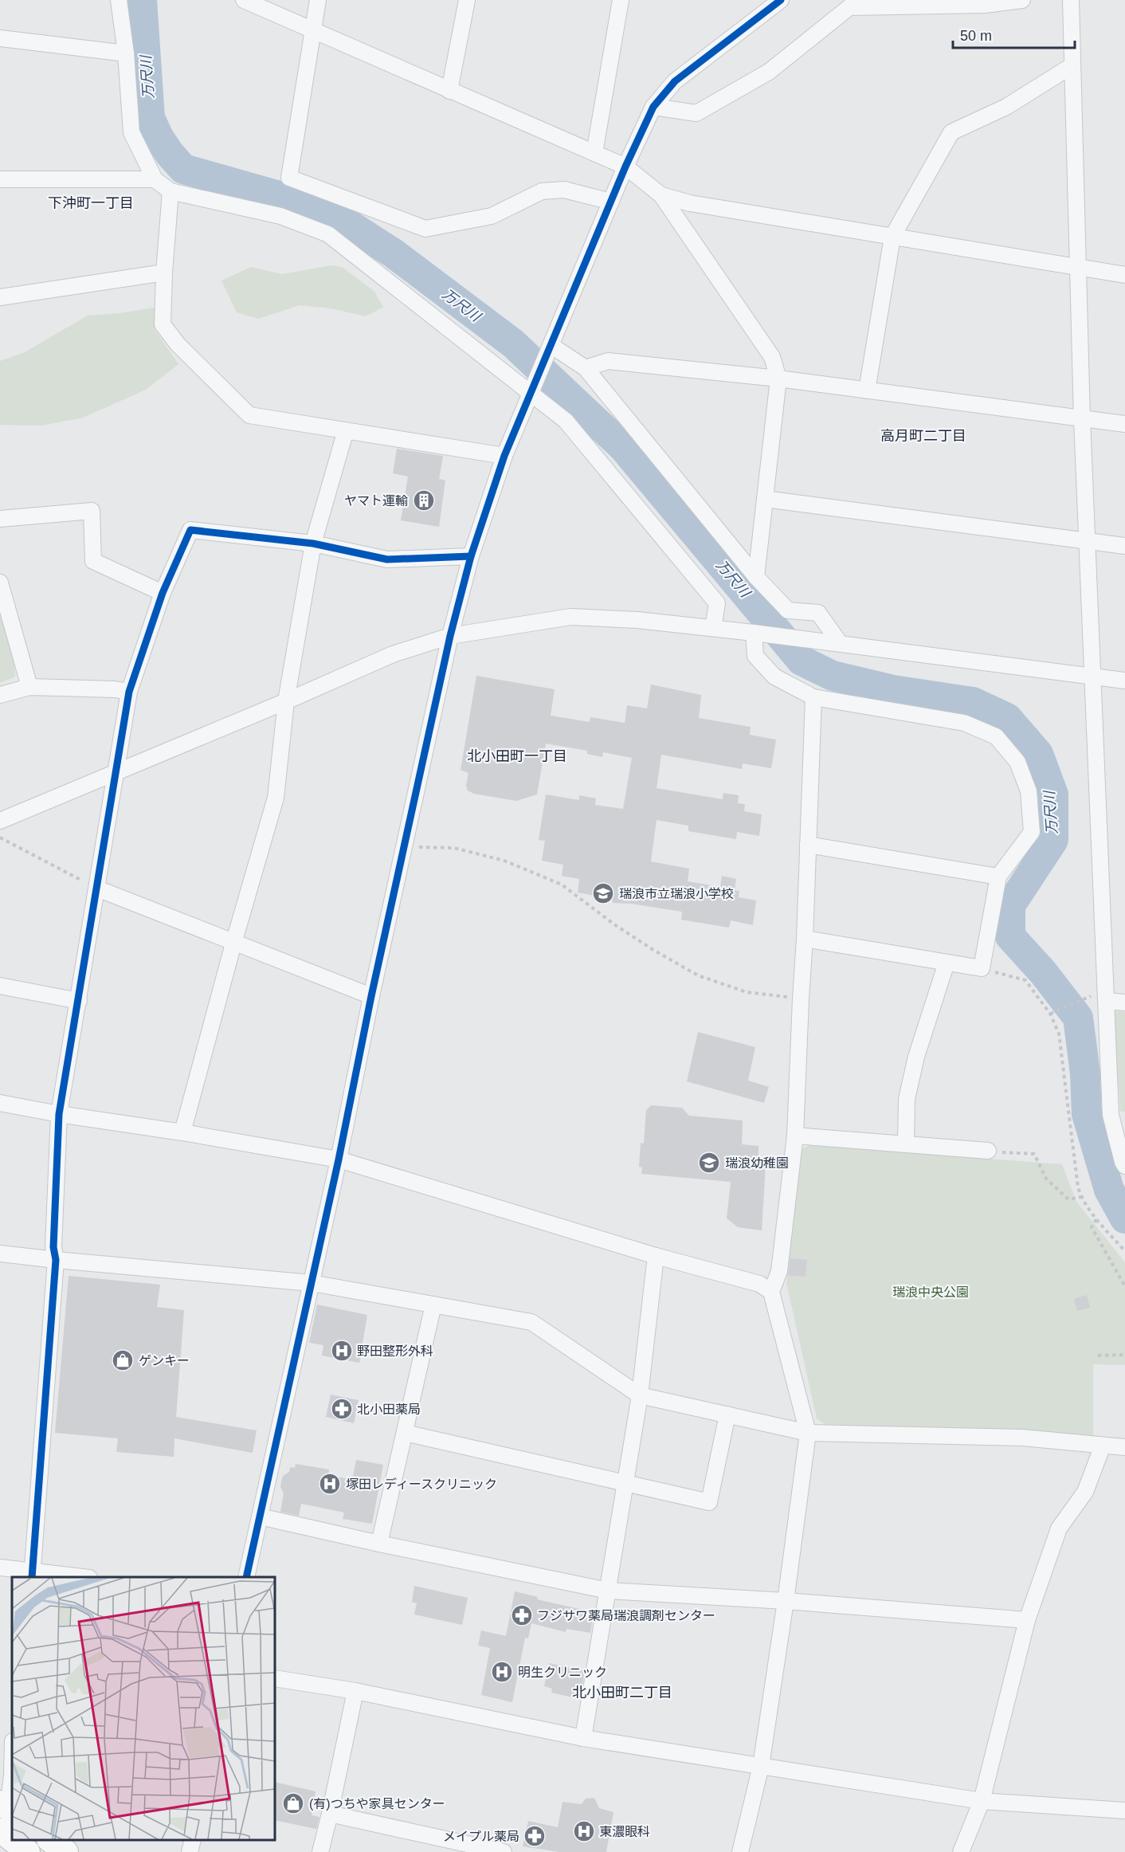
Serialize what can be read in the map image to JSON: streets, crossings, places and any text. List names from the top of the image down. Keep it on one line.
{"districts":["下沖町一丁目","高月町二丁目","北小田町一丁目","北小田町二丁目"],"water":["万尺川"],"parks":["瑞浪中央公園"],"places":{"building":["ヤマト運輸"],"school or university":["瑞浪市立瑞浪小学校","瑞浪幼稚園"],"hospital":["野田整形外科","塚田レディースクリニック","明生クリニック","東濃眼科"],"shop":["ゲンキー","(有)つちや家具センター"],"pharmacy":["北小田薬局","フジサワ薬局瑞浪調剤センター","メイプル薬局"]},"scale_bar":"50 m"}
